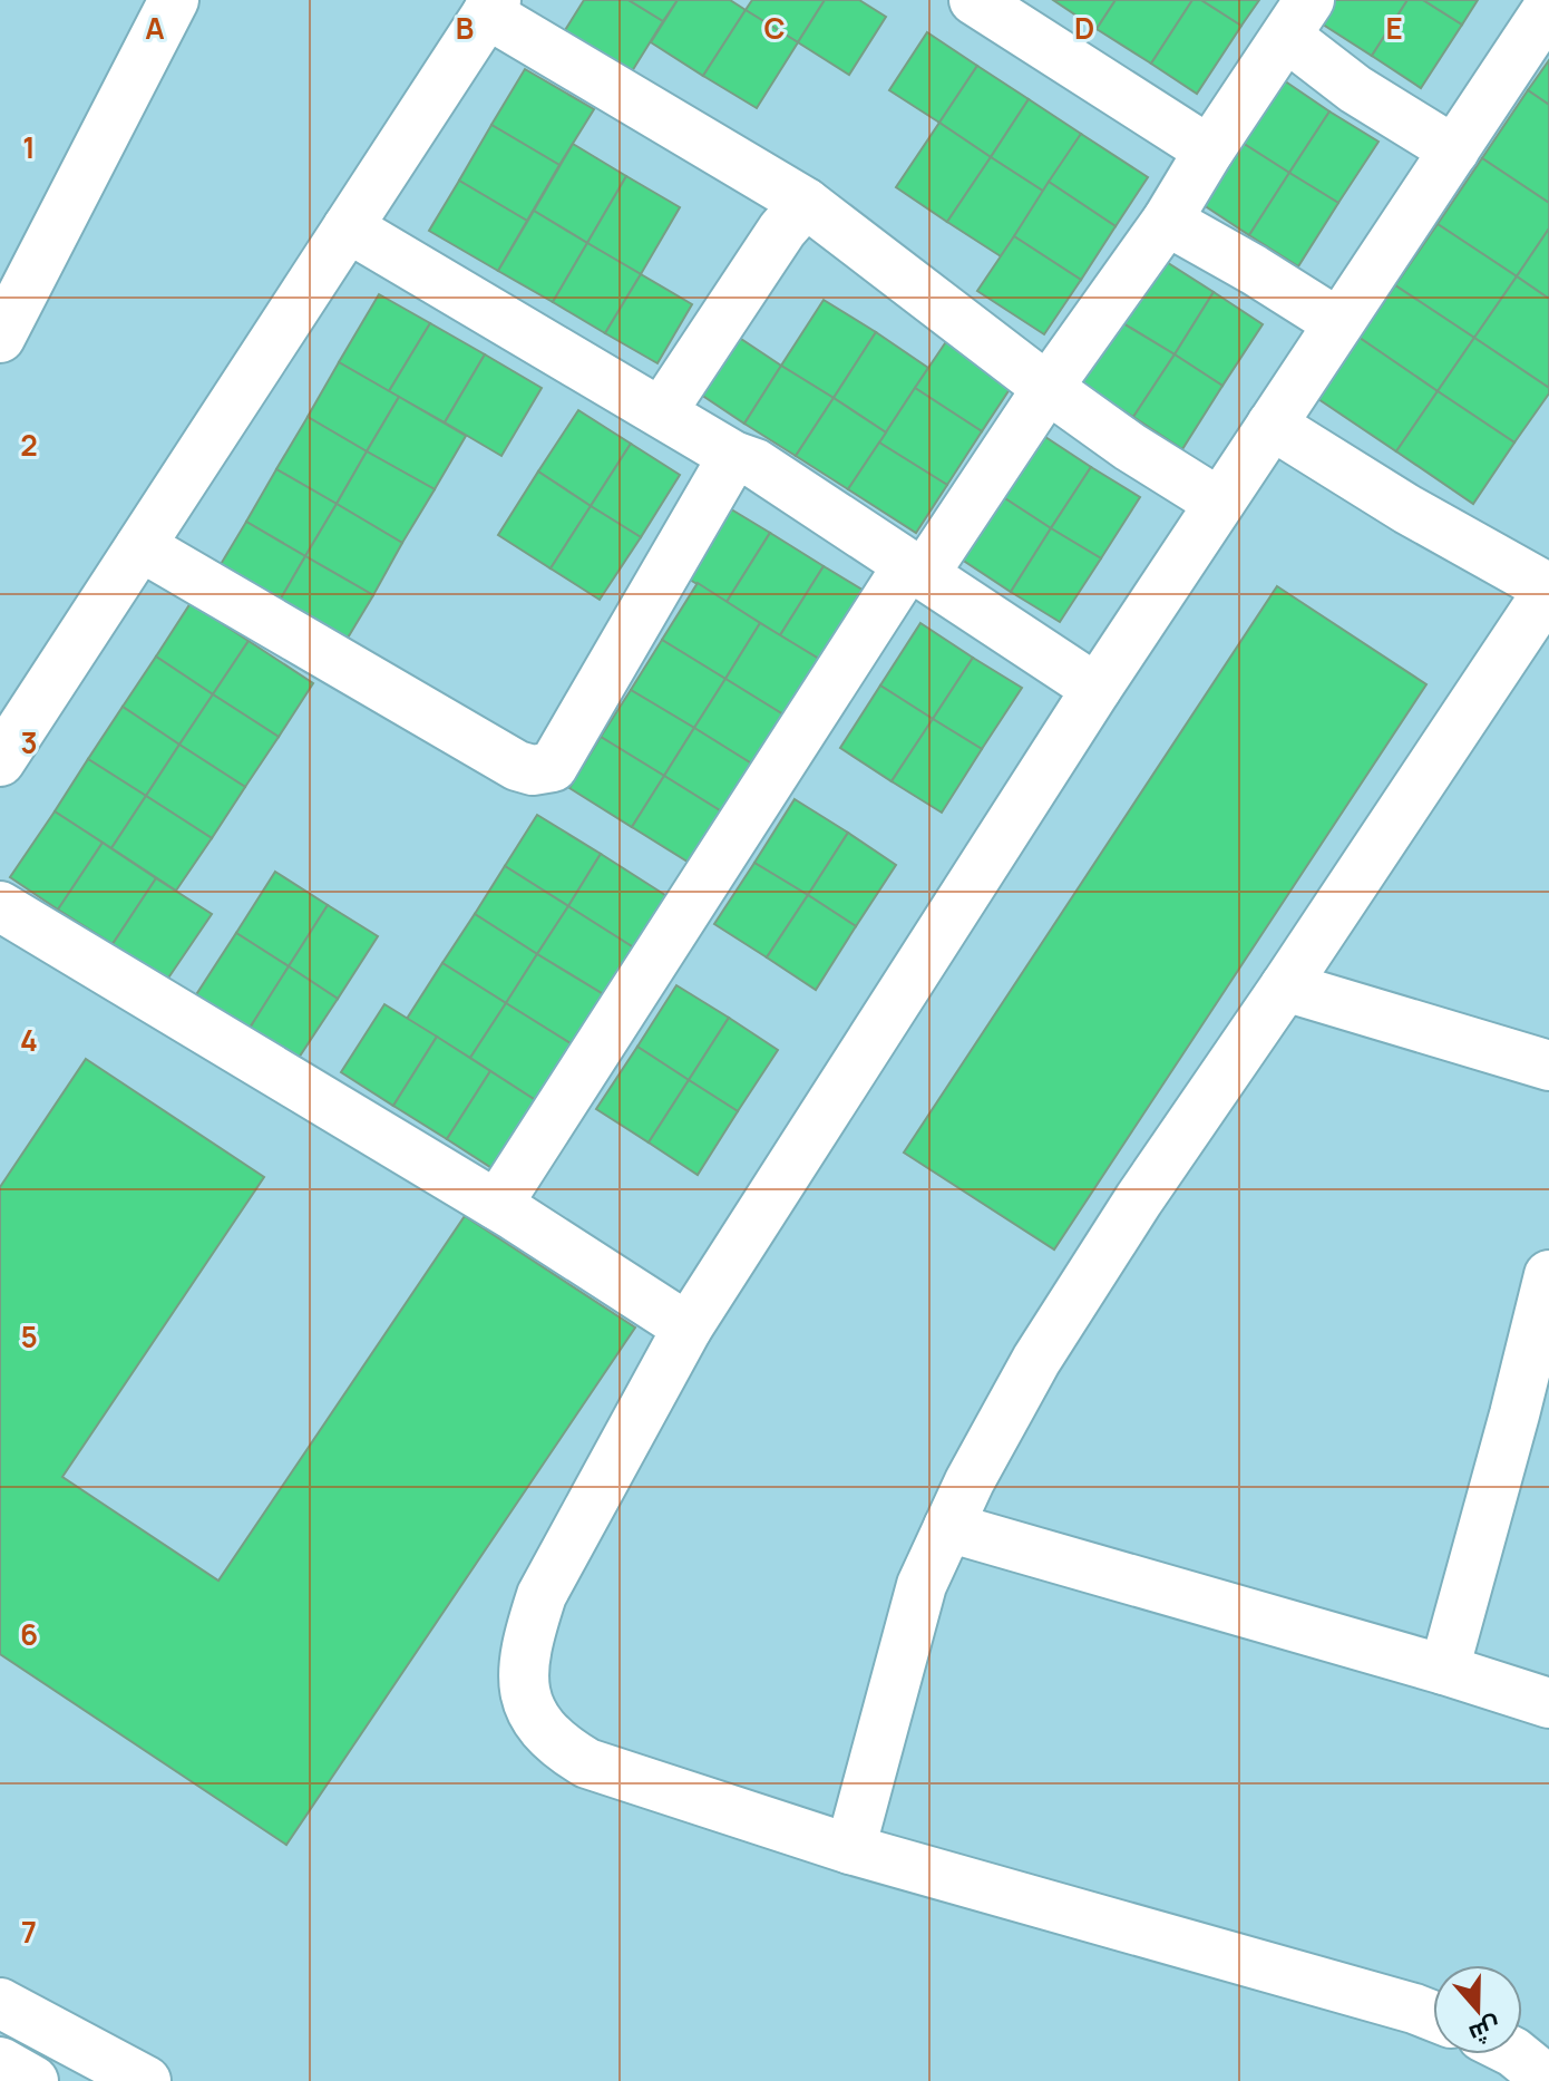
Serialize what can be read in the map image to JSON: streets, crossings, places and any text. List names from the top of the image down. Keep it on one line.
{"north":"bottom","grid":{"columns":["A","B","C","D","E"],"rows":["1","2","3","4","5","6","7"]}}
